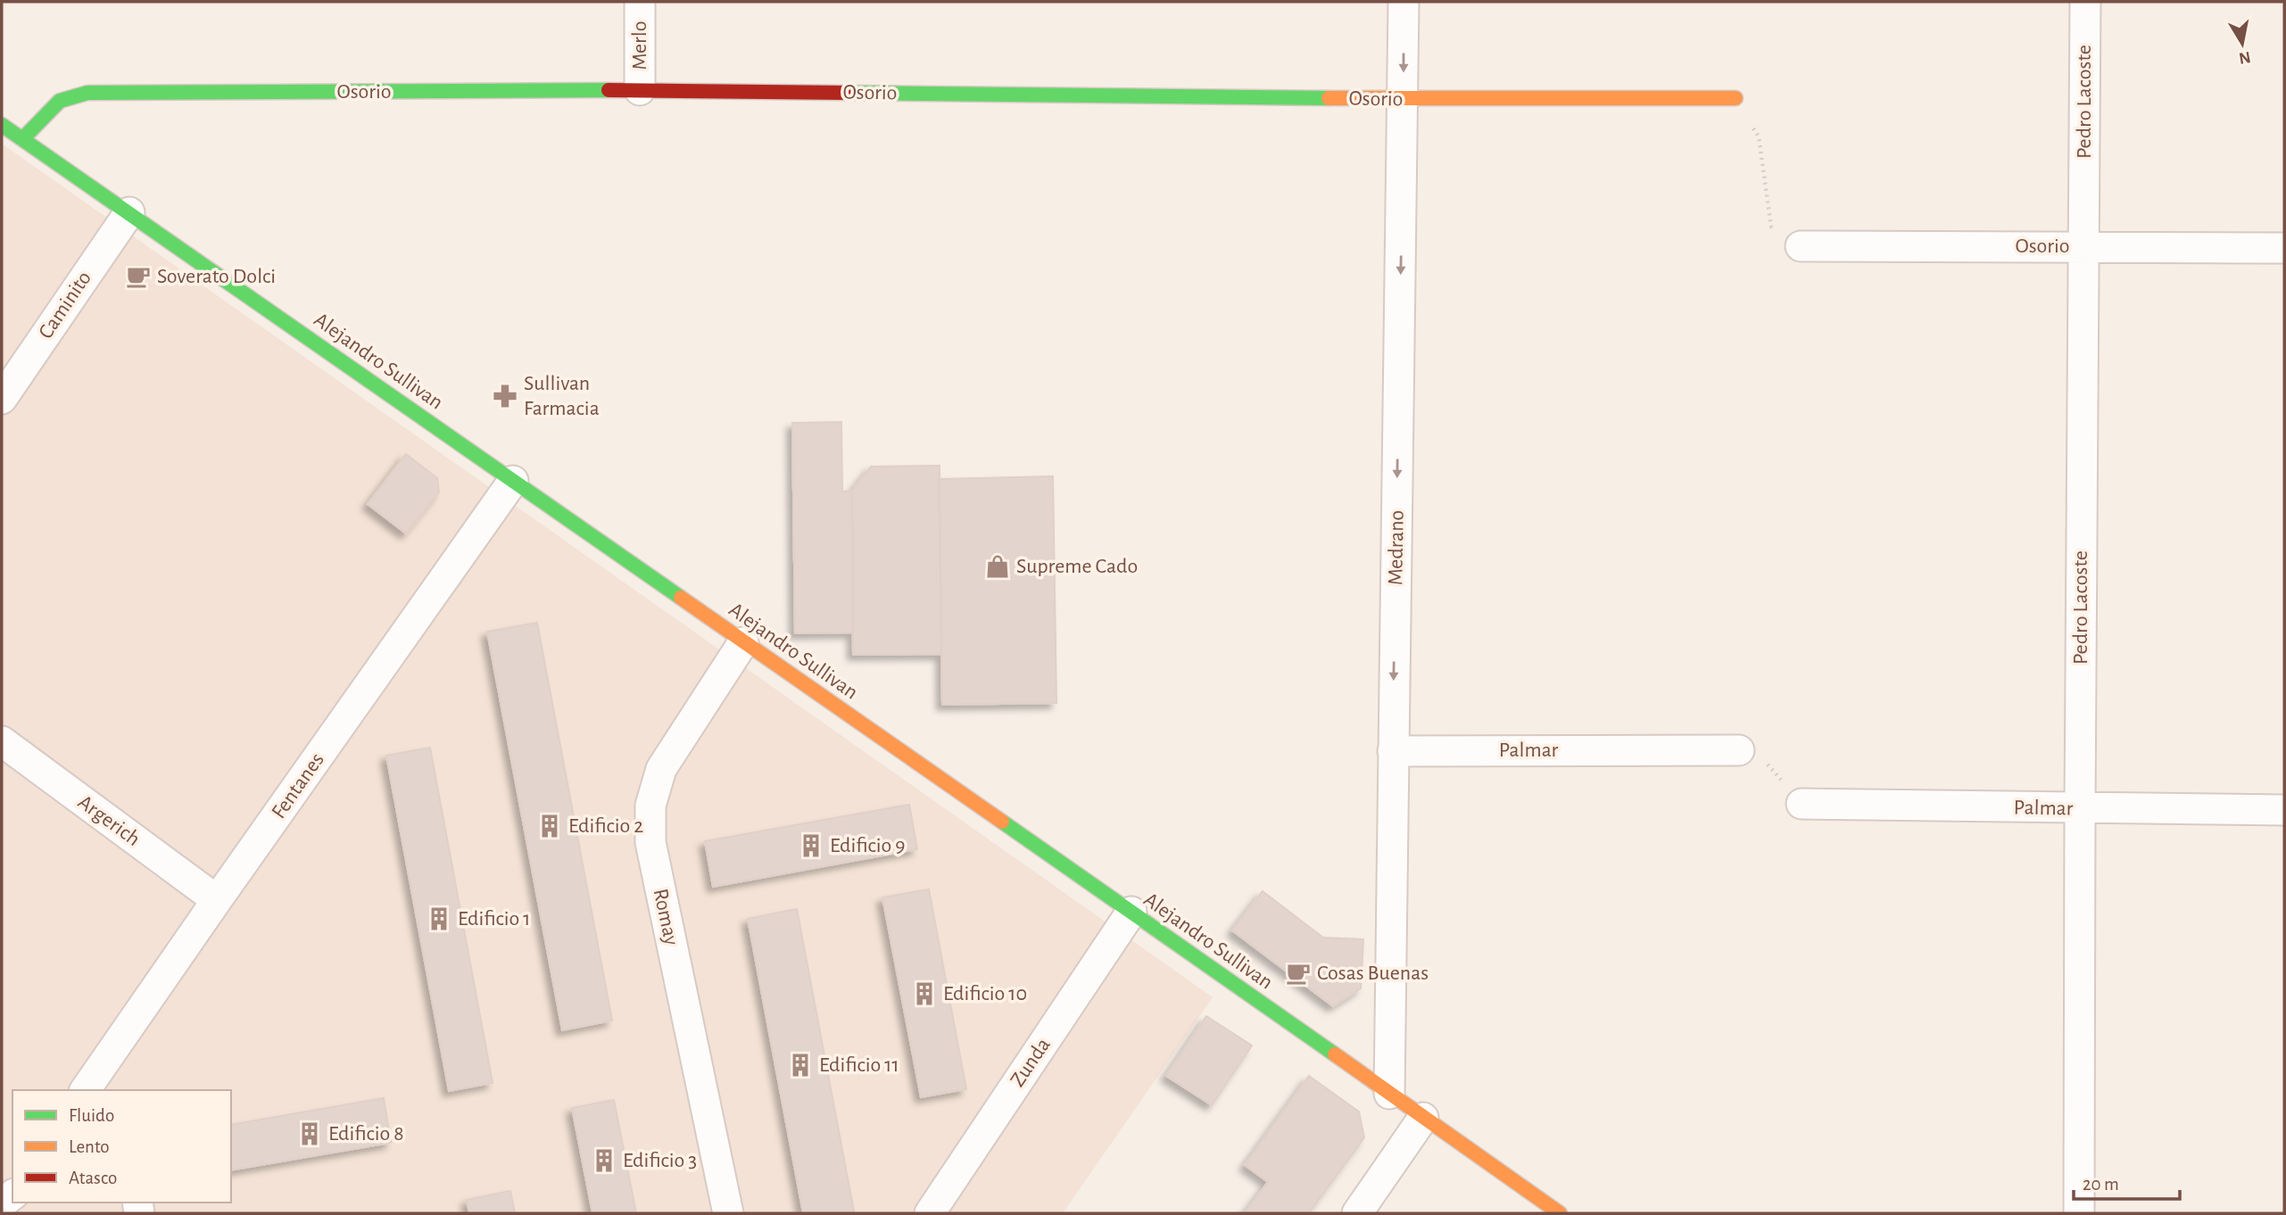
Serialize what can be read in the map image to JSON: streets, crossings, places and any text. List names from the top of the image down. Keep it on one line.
{"streets":{"street":["Merlo","Osorio","Pedro Lacoste","Caminito","Alejandro Sullivan","Medrano","Palmar","Fentanes","Argerich","Romay","Zunda"]},"crossings":[["Merlo","Osorio"],["Osorio","Pedro Lacoste"],["Osorio","Alejandro Sullivan"],["Osorio","Medrano"],["Pedro Lacoste","Palmar"],["Caminito","Alejandro Sullivan"],["Alejandro Sullivan","Medrano"],["Alejandro Sullivan","Fentanes"],["Alejandro Sullivan","Romay"],["Alejandro Sullivan","Zunda"],["Medrano","Palmar"],["Fentanes","Argerich"]],"one_way":["Medrano"],"places":{"cafe":["Soverato Dolci","Cosas Buenas"],"pharmacy":["Sullivan Farmacia"],"shop":["Supreme Cado"],"building":["Edificio 2","Edificio 9","Edificio 1","Edificio 10","Edificio 11","Edificio 8","Edificio 3"]},"legend":["Fluido","Lento","Atasco"],"scale_bar":"20 m","north":"bottom"}
